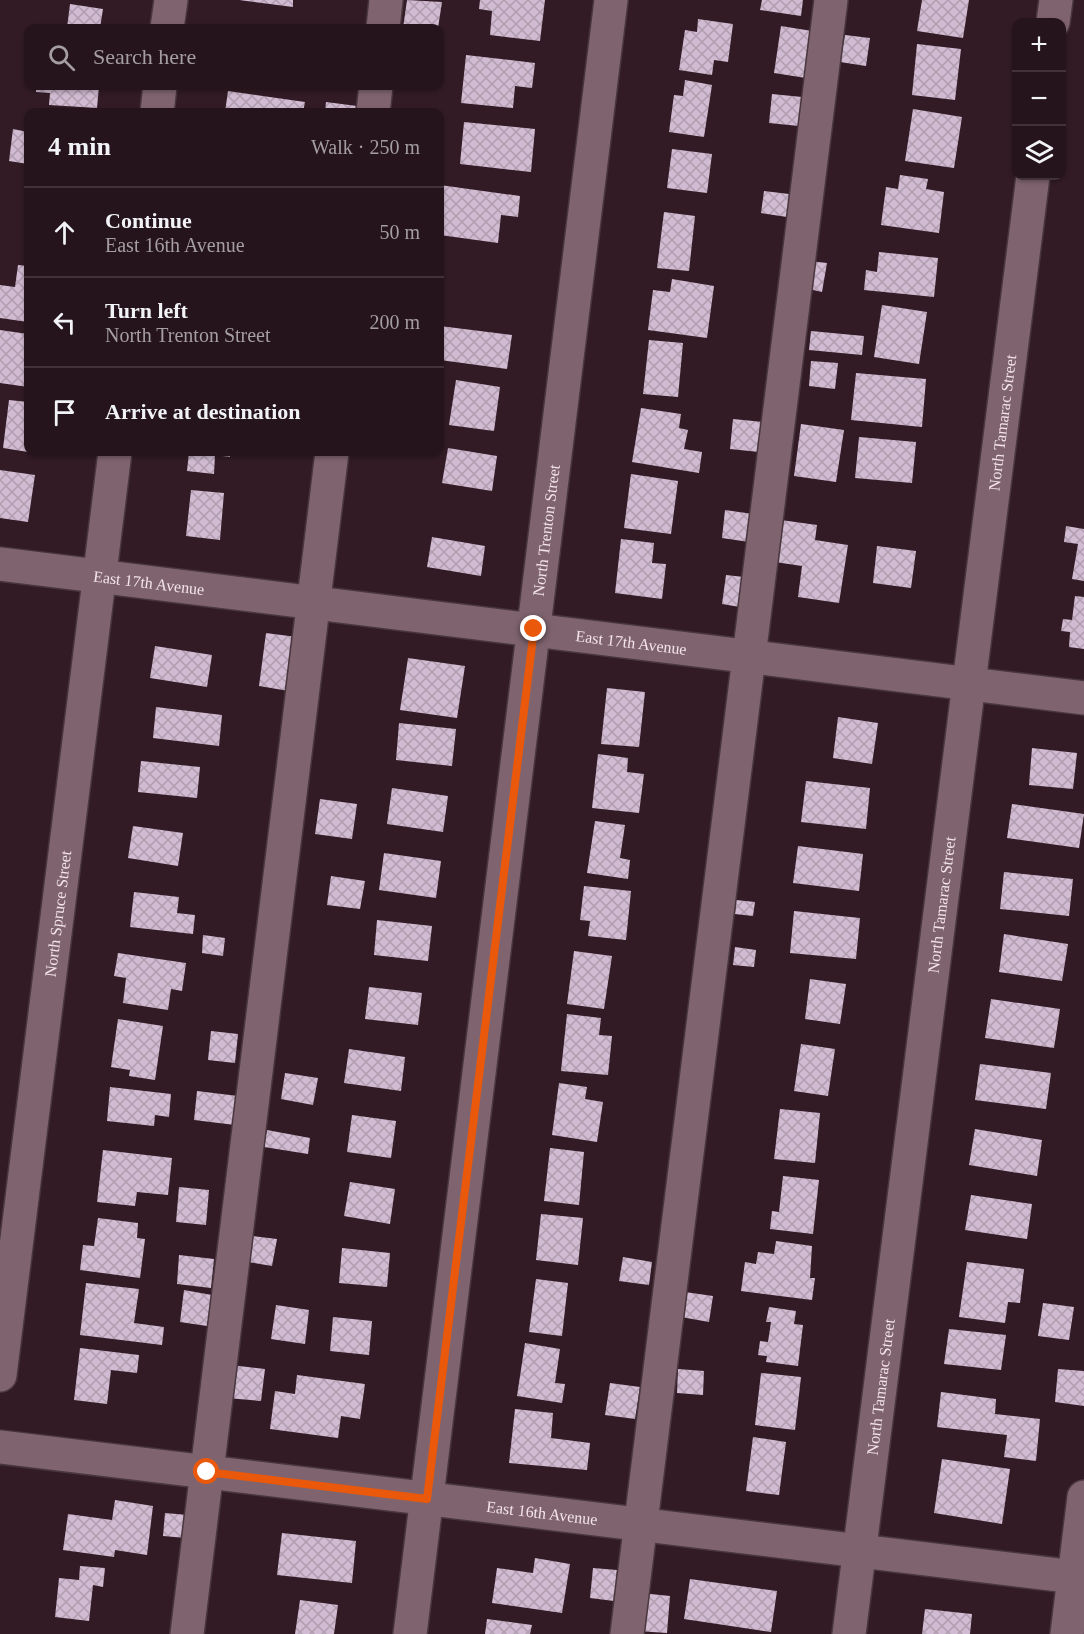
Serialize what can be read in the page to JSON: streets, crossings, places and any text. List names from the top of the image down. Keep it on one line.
{"streets":{"street":["North Tamarac Street","North Trenton Street","East 17th Avenue","North Spruce Street","East 16th Avenue"]},"crossings":[["North Tamarac Street","East 17th Avenue"],["North Tamarac Street","East 16th Avenue"],["North Trenton Street","East 17th Avenue"],["North Trenton Street","East 16th Avenue"],["East 17th Avenue","North Spruce Street"]],"page":{"map_buttons":["+","−"],"search":"Search here","heading":["4 min","Walk · 250 m"],"list":[["Continue","East 16th Avenue","50 m"],["Turn left","North Trenton Street","200 m"],"Arrive at destination"]}}
